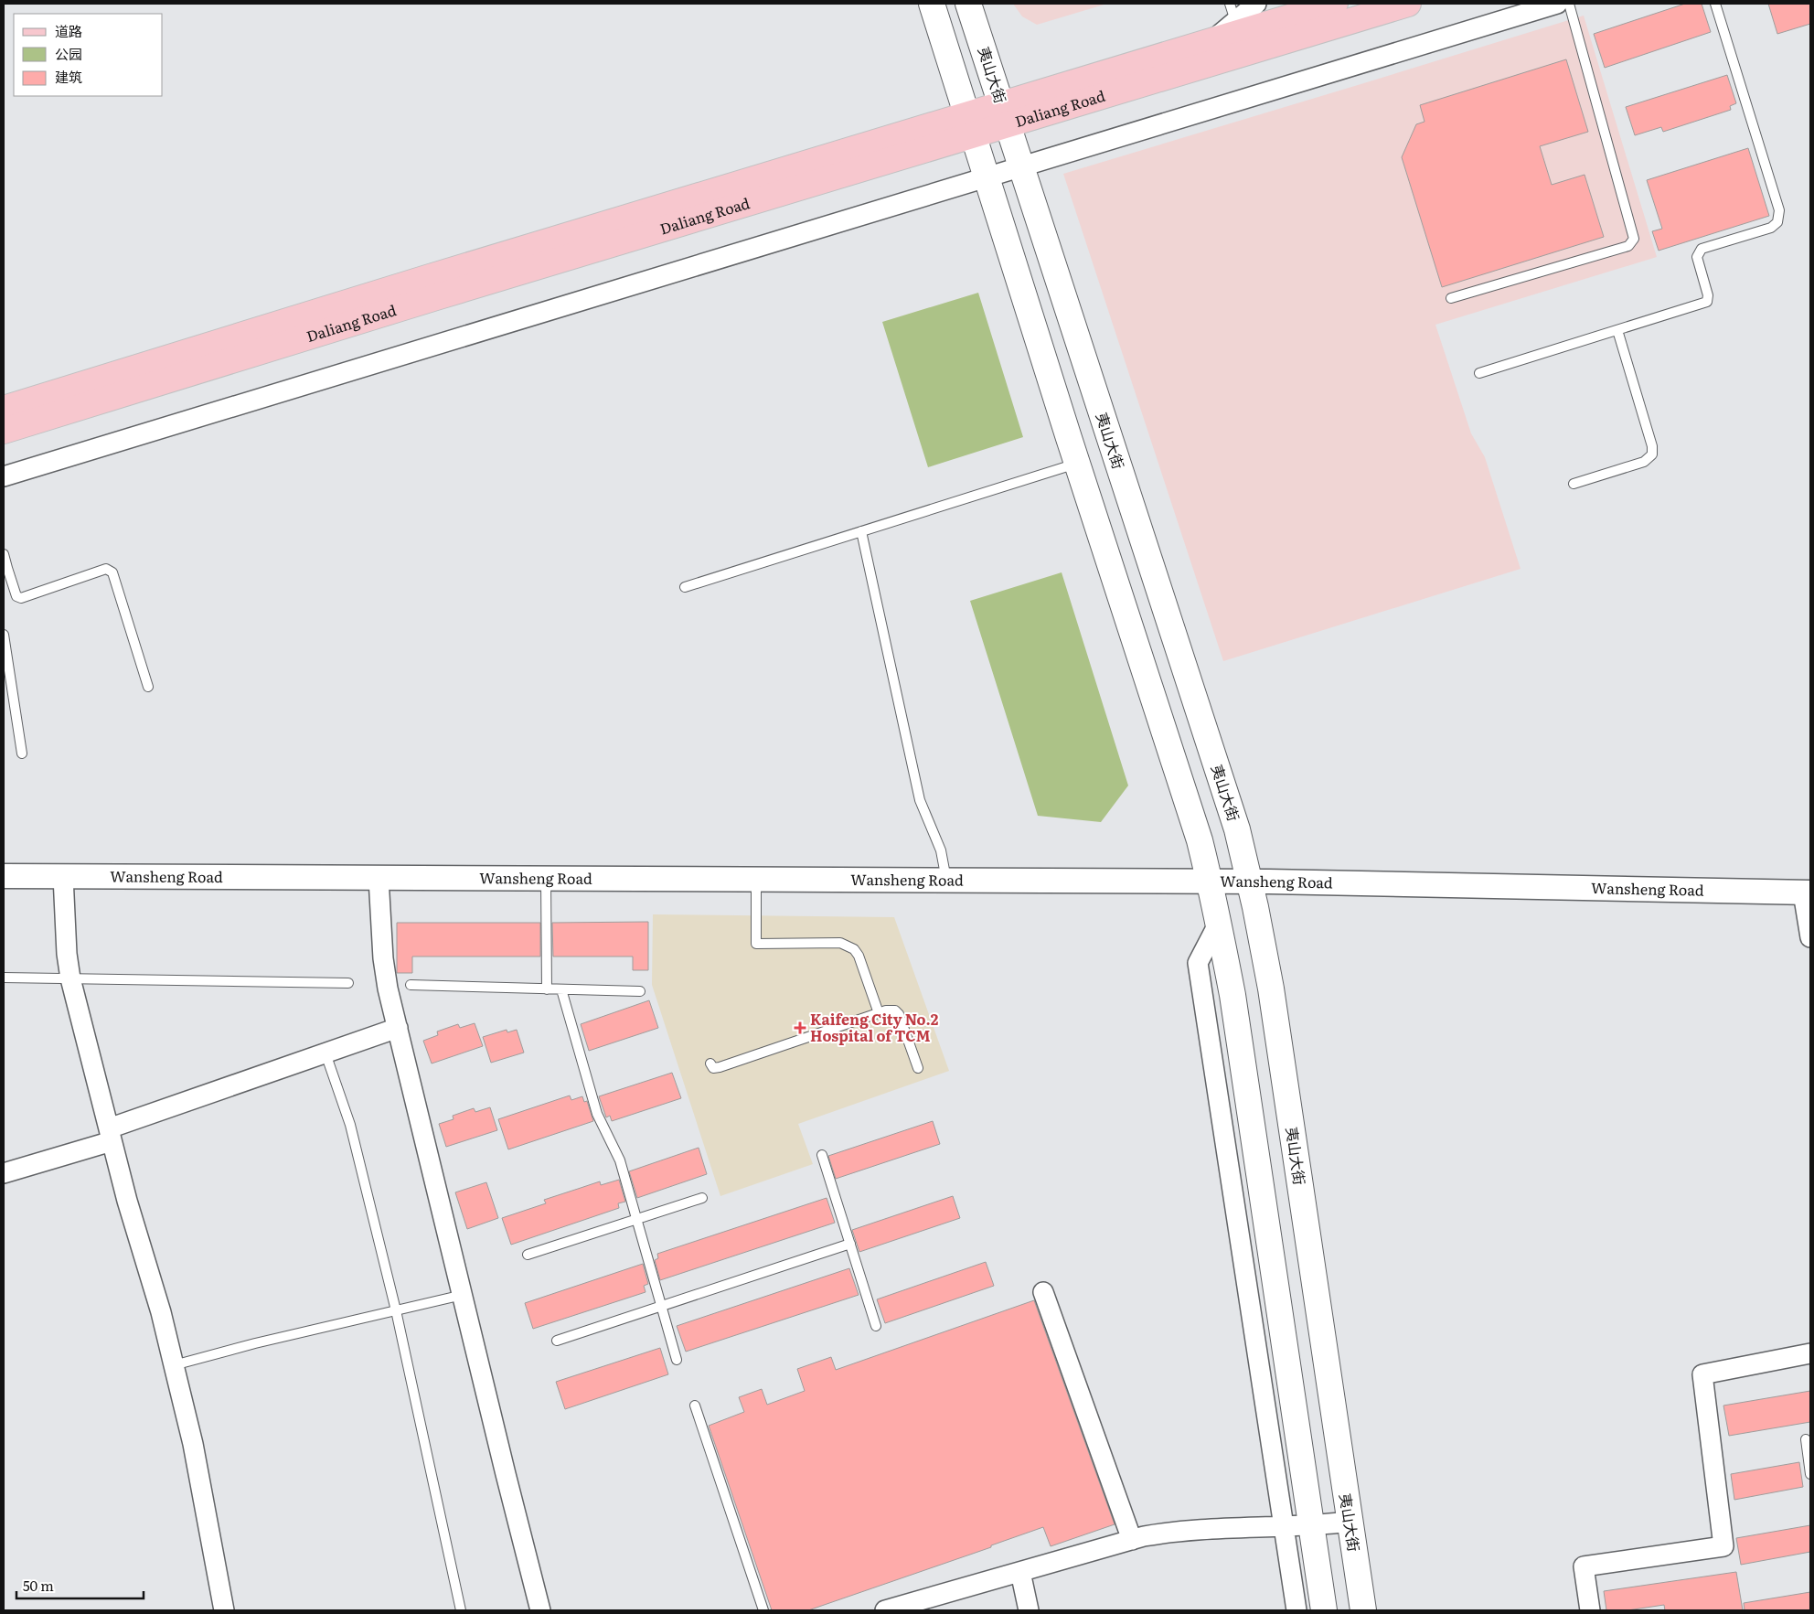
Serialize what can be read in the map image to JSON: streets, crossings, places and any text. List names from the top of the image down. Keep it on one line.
{"streets":{"main road":["夷山大街","Daliang Road"],"street":["Wansheng Road"]},"crossings":[["夷山大街","Daliang Road"],["夷山大街","Wansheng Road"]],"places":{"health":["Kaifeng City No.2 Hospital of TCM"]},"legend":["道路","公园","建筑"],"scale_bar":"50 m"}
